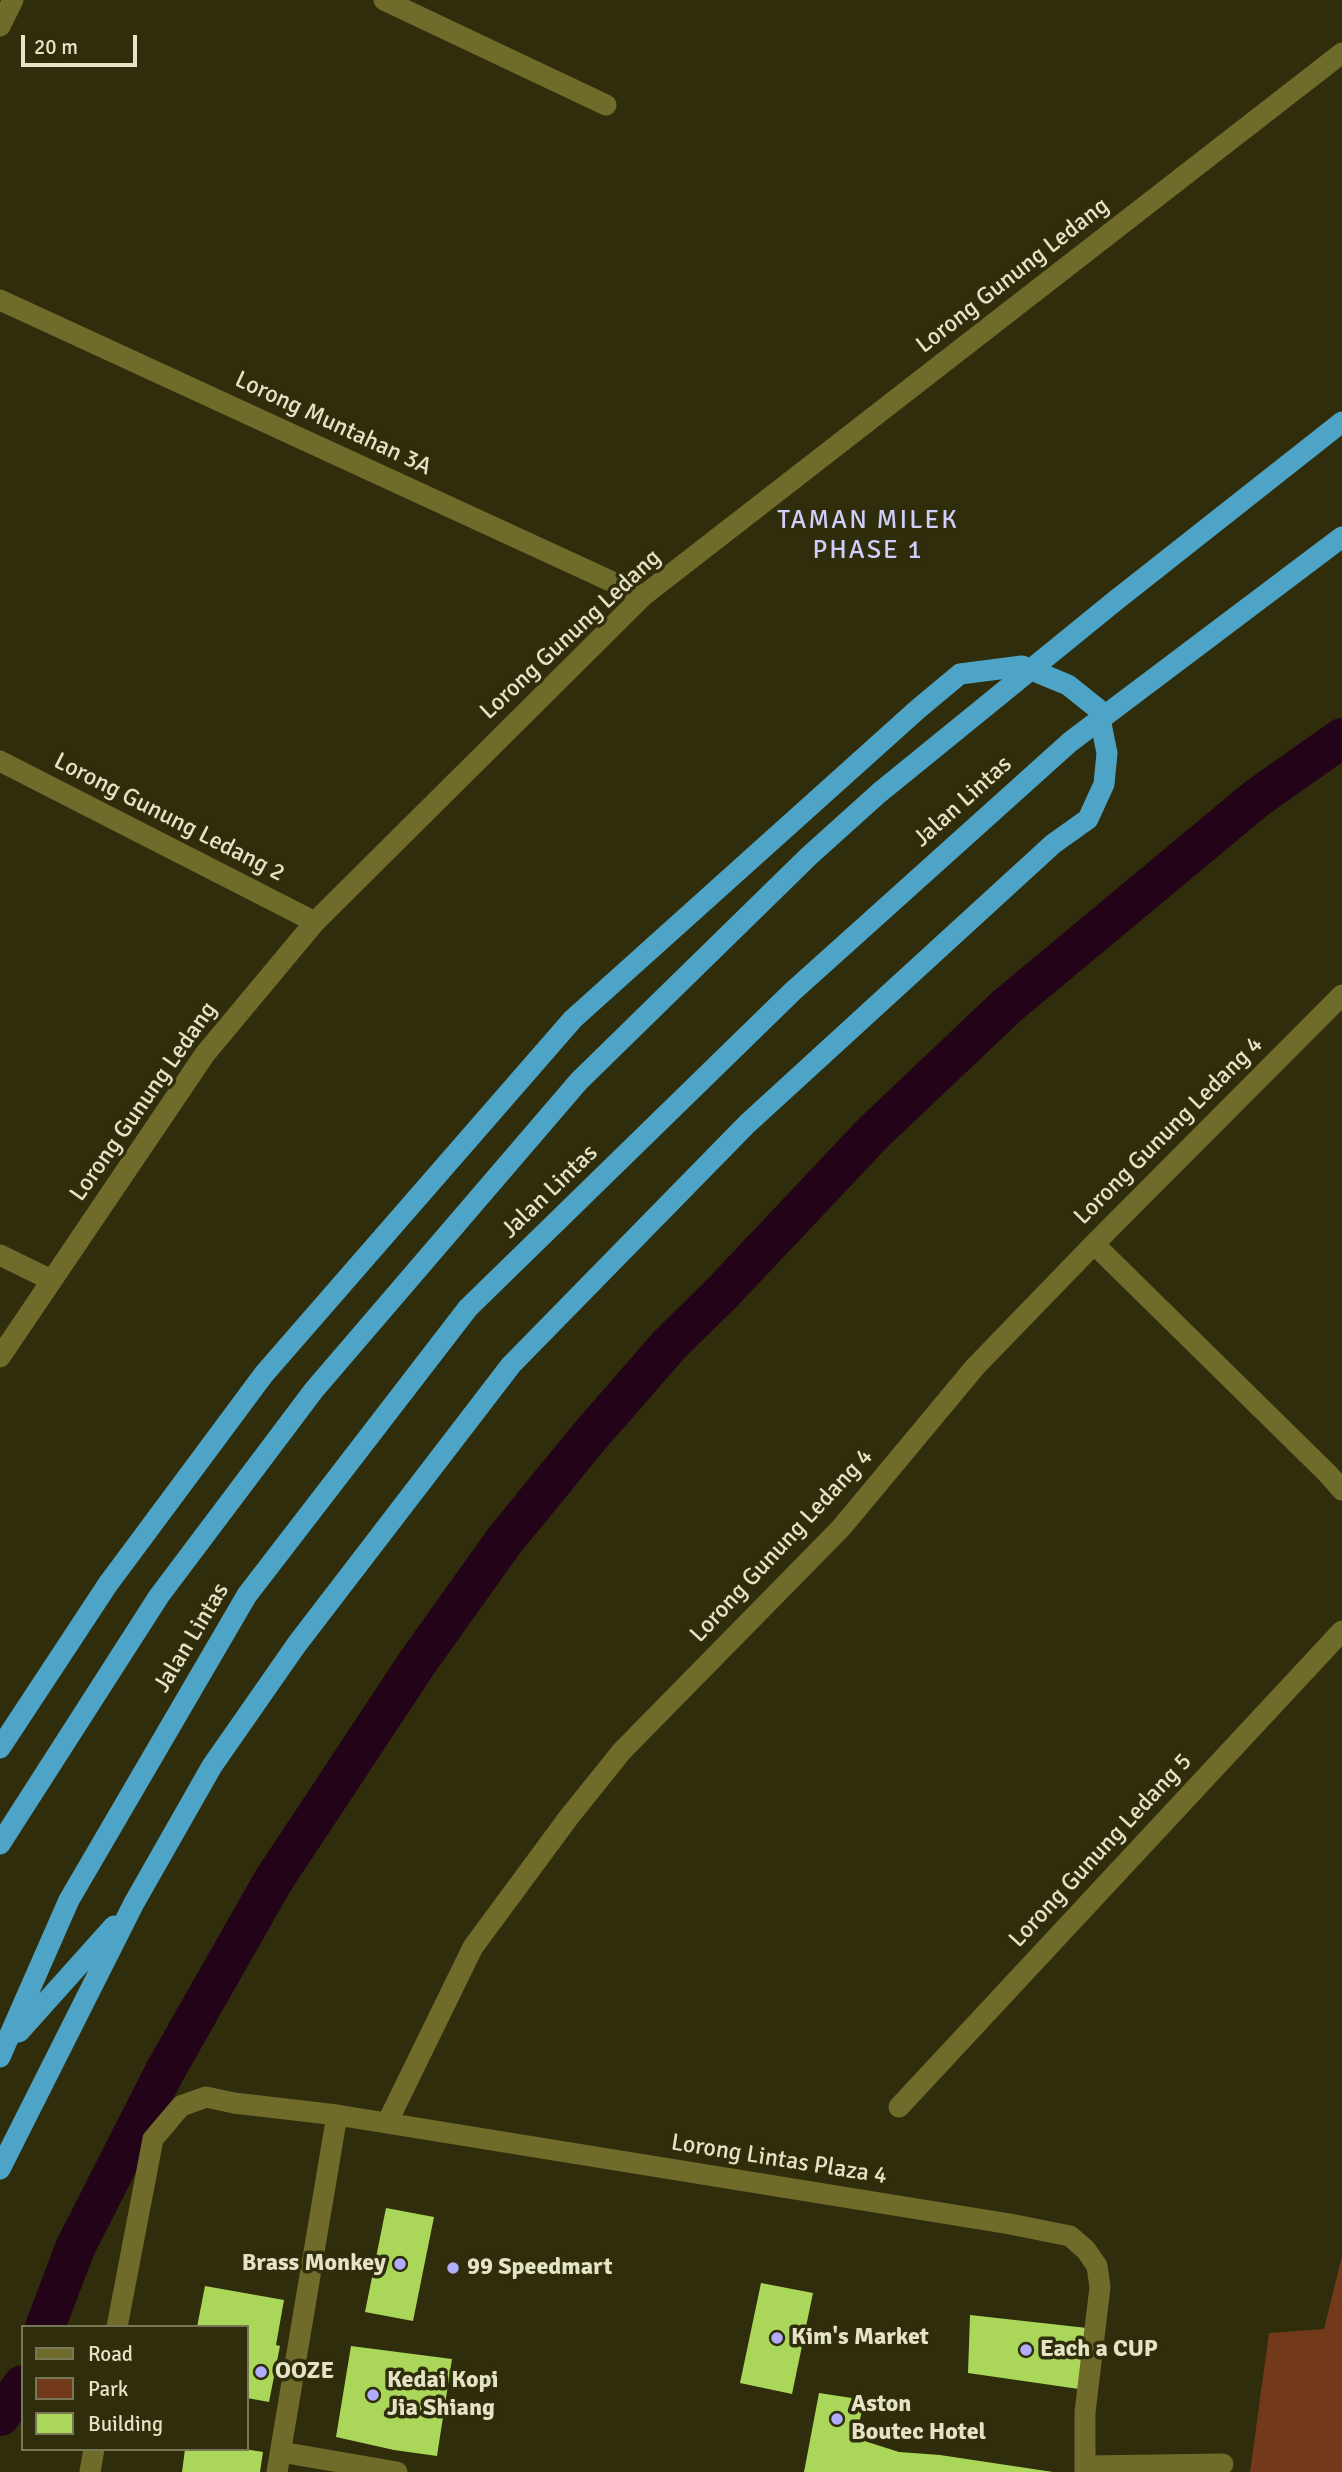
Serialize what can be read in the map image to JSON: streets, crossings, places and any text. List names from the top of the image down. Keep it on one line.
{"streets":{"highway":["Jalan Lintas"],"street":["Lorong Gunung Ledang","Lorong Muntahan 3A","Lorong Gunung Ledang 2","Lorong Gunung Ledang 4","Lorong Gunung Ledang 5","Lorong Lintas Plaza 4"]},"crossings":[["Lorong Gunung Ledang","Lorong Muntahan 3A"],["Lorong Gunung Ledang","Lorong Gunung Ledang 2"],["Lorong Gunung Ledang 4","Lorong Lintas Plaza 4"]],"districts":["TAMAN MILEK PHASE 1"],"places":["Brass Monkey","99 Speedmart","Kim's Market","Each a CUP","OOZE","Kedai Kopi Jia Shiang","Aston Boutec Hotel"],"legend":["Road","Park","Building"],"scale_bar":"20 m"}
